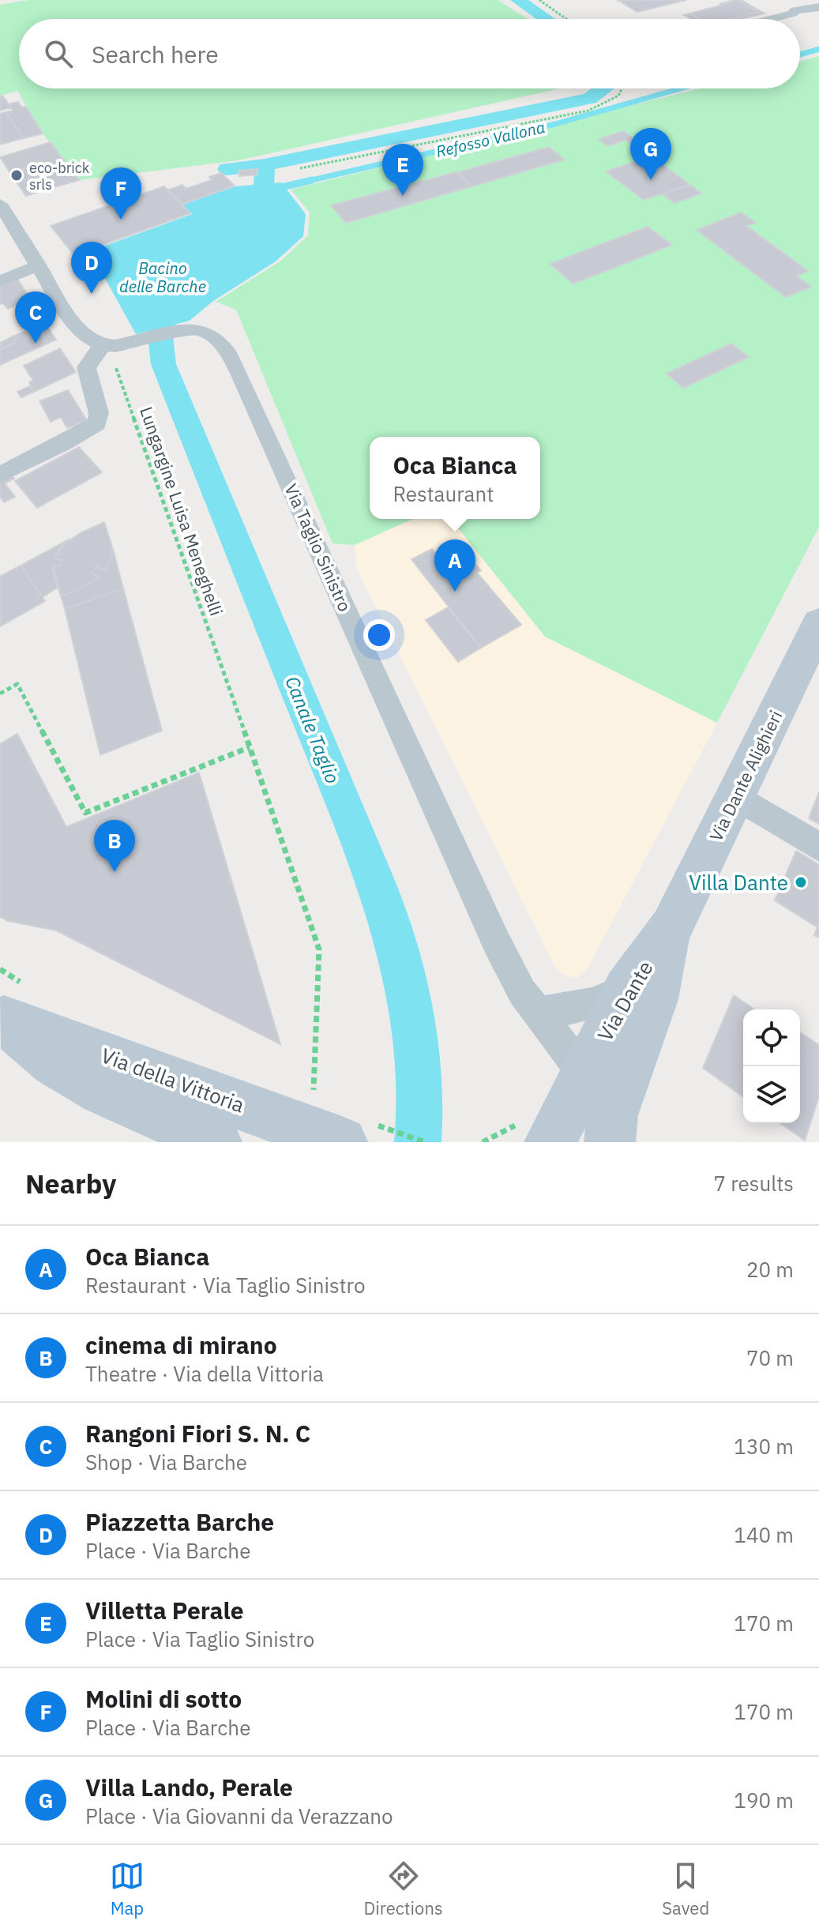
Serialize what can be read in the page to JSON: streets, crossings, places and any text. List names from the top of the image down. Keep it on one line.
{"streets":{"main road":["Via Dante Alighieri","Via Dante","Via della Vittoria"],"street":["Via Taglio Sinistro"],"path":["Lungargine Luisa Meneghelli"]},"crossings":[["Lungargine Luisa Meneghelli","Via Taglio Sinistro"],["Via Taglio Sinistro","Via Dante"],["Via Dante Alighieri","Via Dante"]],"water":["Refosso Vallona","Bacino delle Barche","Canale Taglio"],"places":["eco-brick srls","Villa Dante"],"page":{"search":"Search here","pins":["G","E","F","D","C","A","B"],"popup":["Oca Bianca","Restaurant"],"heading":["Nearby","7 results"],"list":[{"mark":"A","name":"Oca Bianca","note":"Restaurant · Via Taglio Sinistro","value":"20 m"},{"mark":"B","name":"cinema di mirano","note":"Theatre · Via della Vittoria","value":"70 m"},{"mark":"C","name":"Rangoni Fiori S. N. C","note":"Shop · Via Barche","value":"130 m"},{"mark":"D","name":"Piazzetta Barche","note":"Place · Via Barche","value":"140 m"},{"mark":"E","name":"Villetta Perale","note":"Place · Via Taglio Sinistro","value":"170 m"},{"mark":"F","name":"Molini di sotto","note":"Place · Via Barche","value":"170 m"},{"mark":"G","name":"Villa Lando, Perale","note":"Place · Via Giovanni da Verazzano","value":"190 m"}],"nav":["Map","Directions","Saved"]}}
